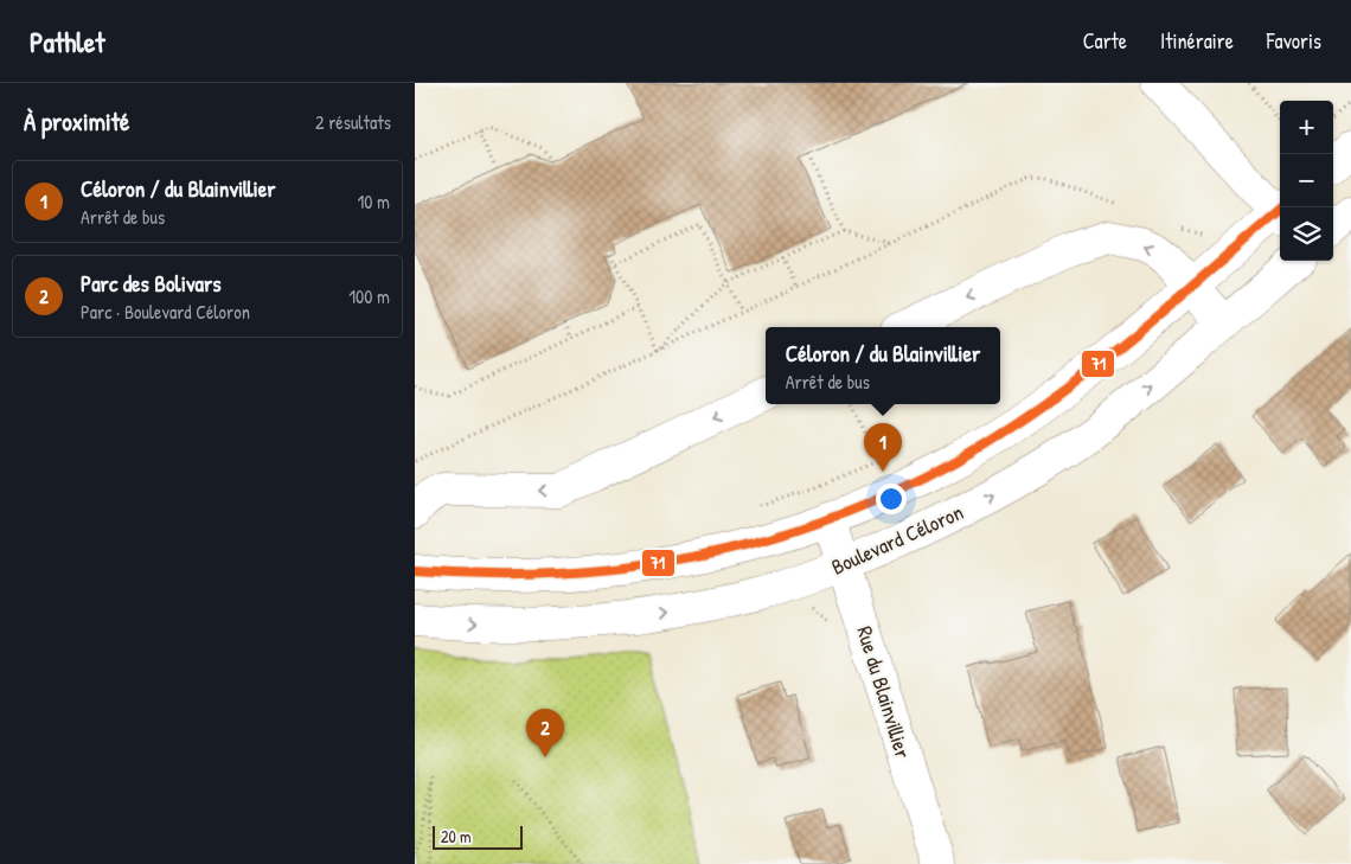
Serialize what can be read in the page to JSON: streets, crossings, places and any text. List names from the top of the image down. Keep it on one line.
{"streets":{"street":["Boulevard Céloron","Rue du Blainvillier"]},"crossings":[["Boulevard Céloron","Rue du Blainvillier"]],"lines":["transit line 71"],"scale_bar":"20 m","page":{"header":"Pathlet","nav":["Carte","Itinéraire","Favoris"],"heading":["À proximité","2 résultats"],"map_buttons":["+","−"],"list":[{"mark":"1","name":"Céloron / du Blainvillier","note":"Arrêt de bus","value":"10 m"},{"mark":"2","name":"Parc des Bolivars","note":"Parc · Boulevard Céloron","value":"100 m"}],"popup":["Céloron / du Blainvillier","Arrêt de bus"],"pins":["1","2"],"scale":"20 m"}}
